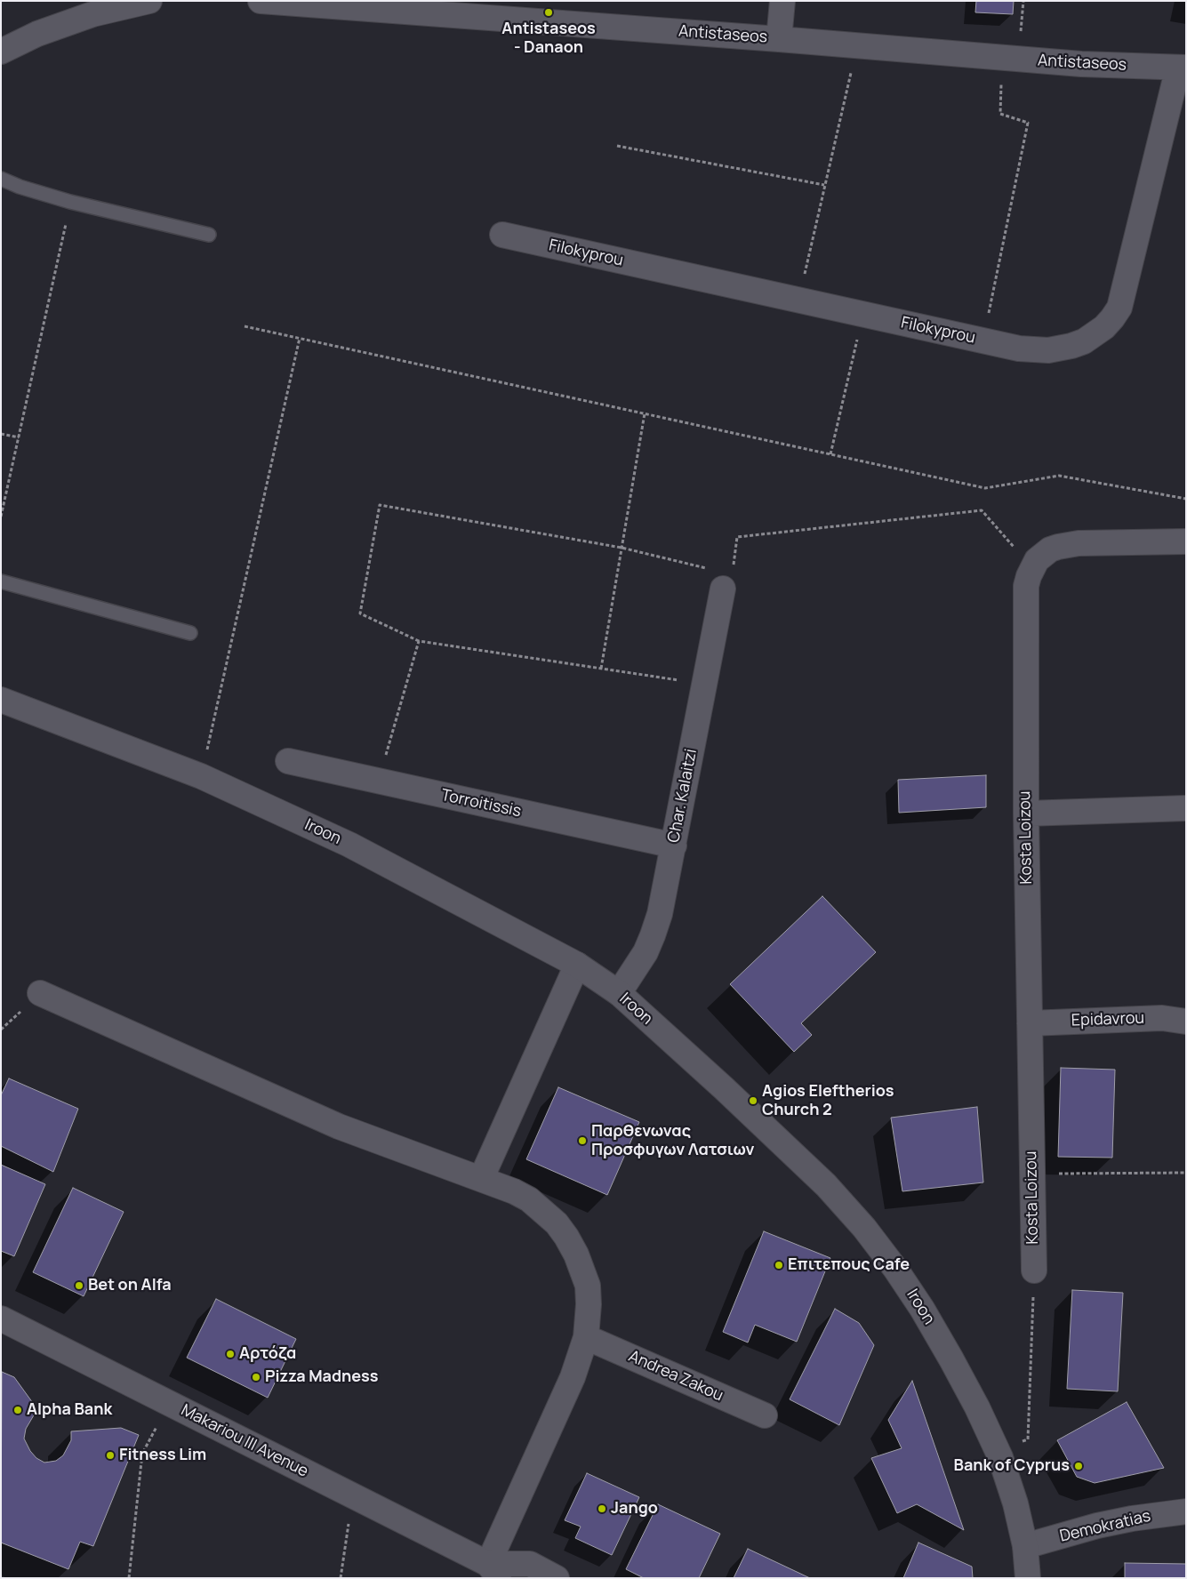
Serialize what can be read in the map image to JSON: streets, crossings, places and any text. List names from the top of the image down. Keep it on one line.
{"streets":{"street":["Antistaseos","Filokyprou","Char. Kalaitzi","Torroitissis","Iroon","Kosta Loizou","Epidavrou","Andrea Zakou","Makariou III Avenue","Demokratias"]},"crossings":[["Antistaseos","Filokyprou"],["Char. Kalaitzi","Torroitissis"],["Char. Kalaitzi","Iroon"],["Iroon","Demokratias"],["Kosta Loizou","Epidavrou"]],"places":["Antistaseos - Danaon","Agios Eleftherios Church 2","Παρθενωνας Προσφυγων Λατσιων","Επιτεπους Cafe","Bet on Alfa","Αρτόζα","Pizza Madness","Alpha Bank","Fitness Lim","Bank of Cyprus","Jango"]}
